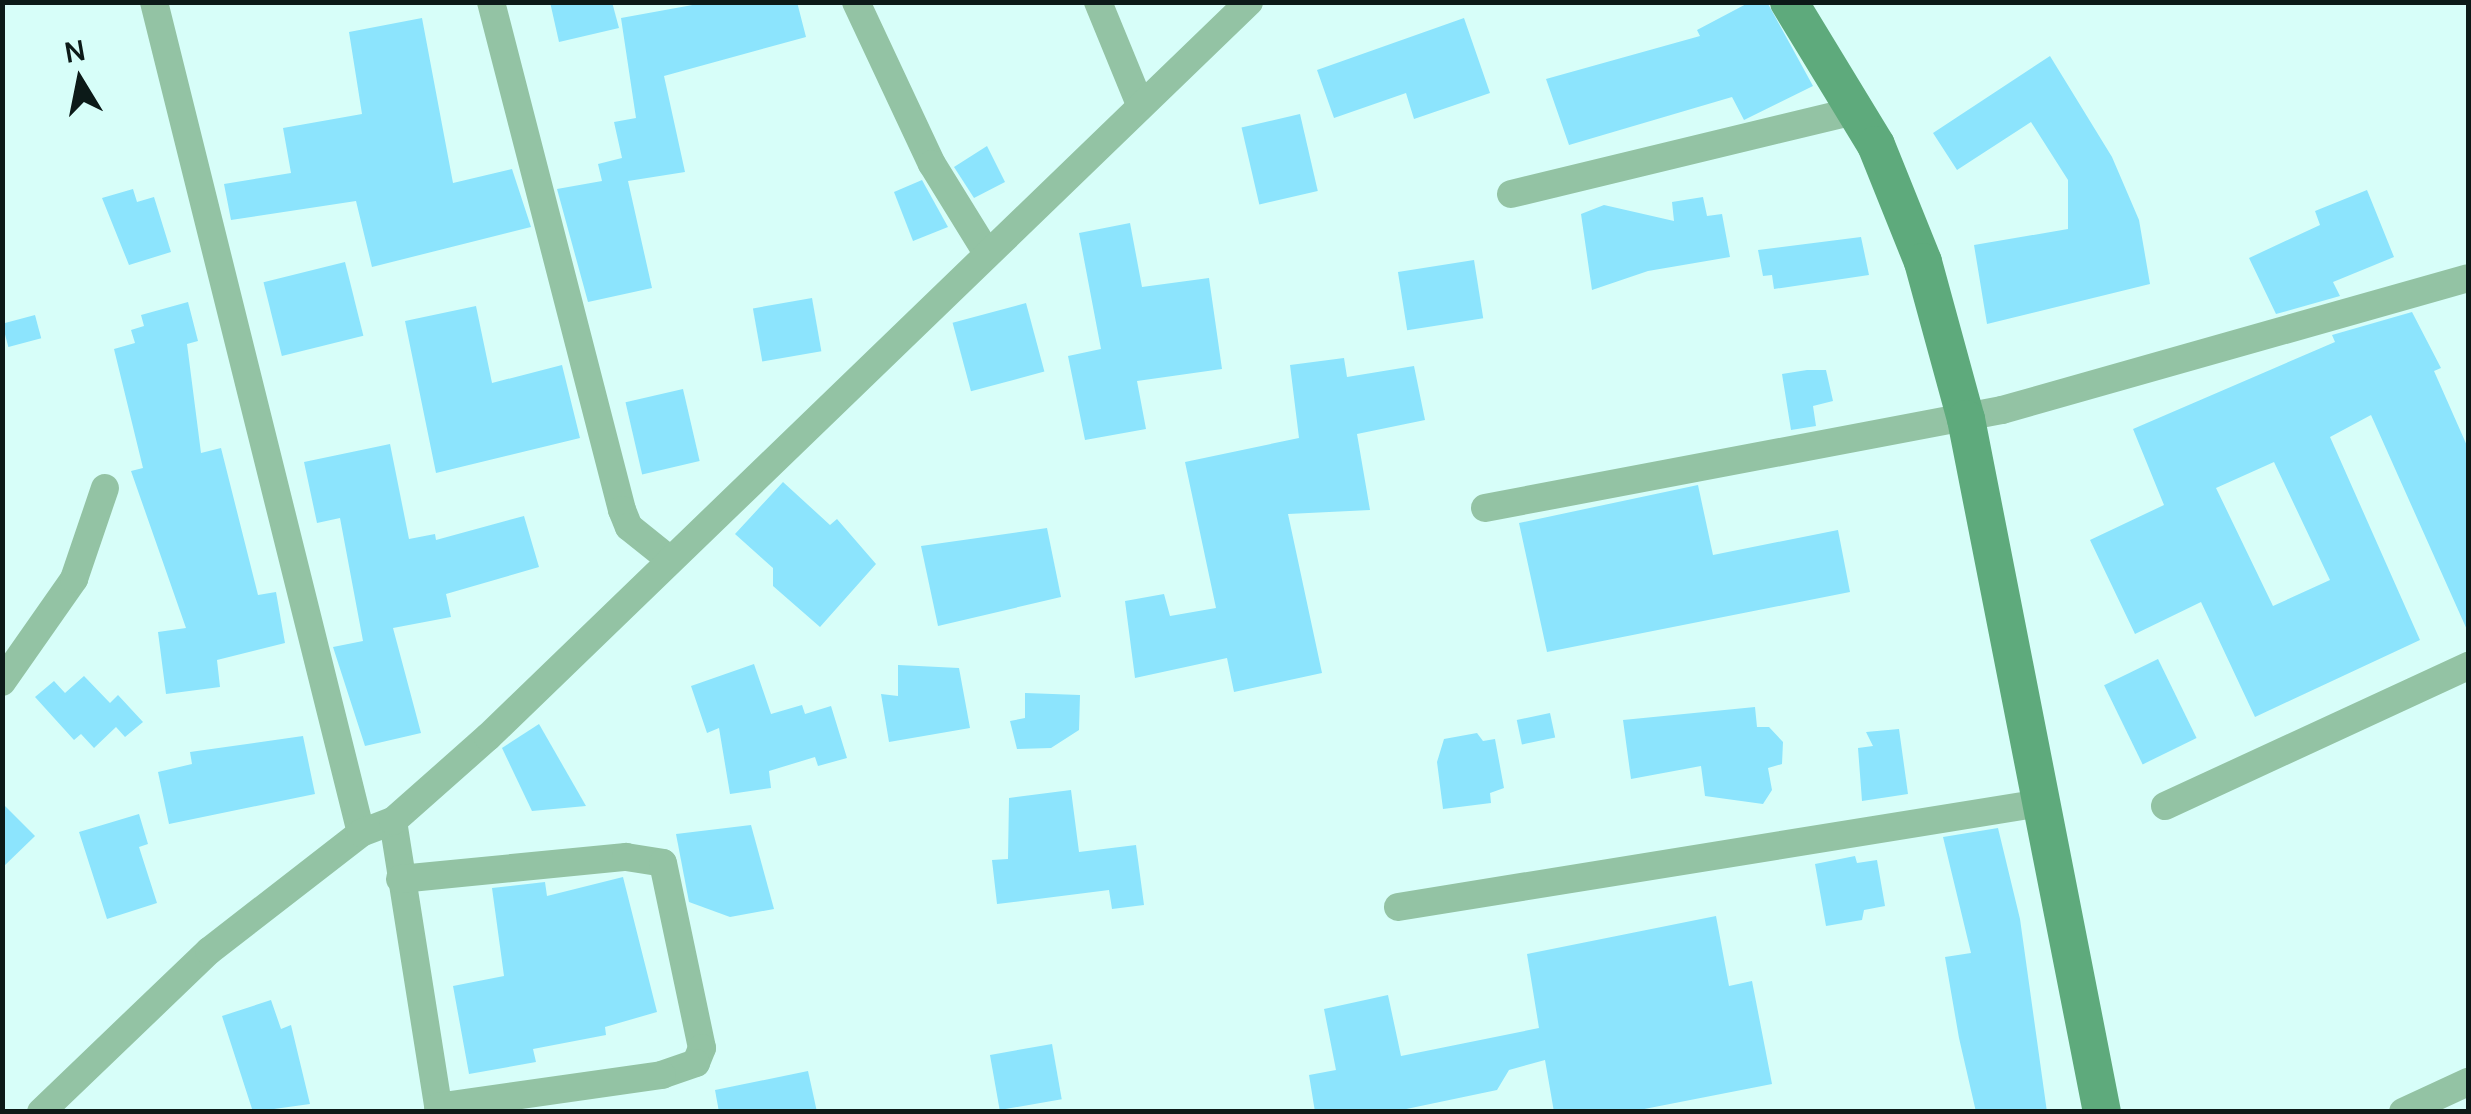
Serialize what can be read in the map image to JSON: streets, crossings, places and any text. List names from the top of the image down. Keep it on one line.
{"north":"top"}
